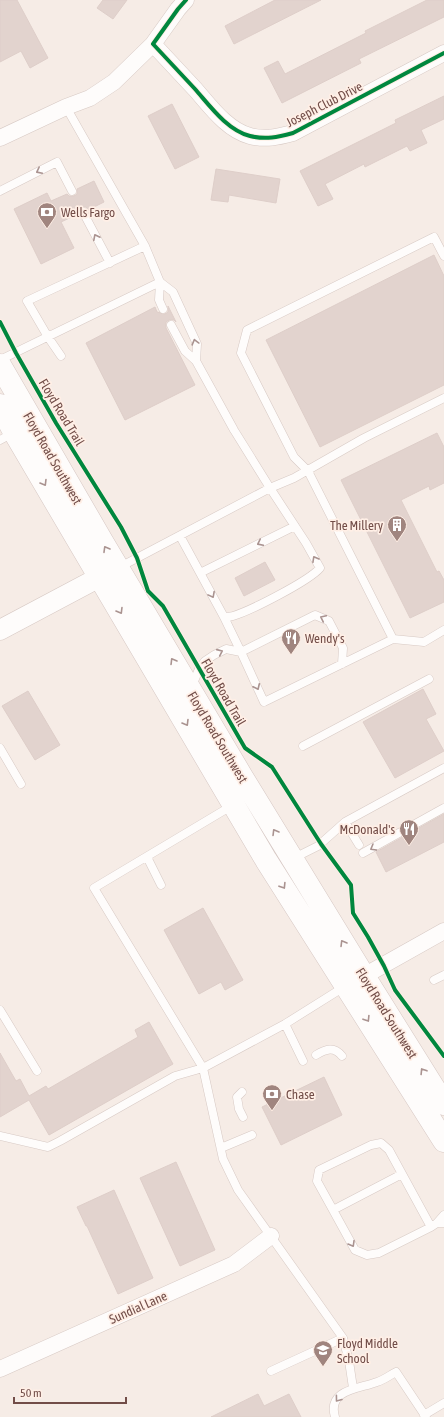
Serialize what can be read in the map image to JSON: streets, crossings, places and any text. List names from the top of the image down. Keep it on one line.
{"streets":{"main road":["Floyd Road Southwest"],"street":["Joseph Club Drive","Sundial Lane"],"cycle path":["Floyd Road Trail"]},"places":{"bank":["Wells Fargo","Chase"],"building":["The Millery"],"restaurant":["Wendy's","McDonald's"],"school or university":["Floyd Middle School"]},"scale_bar":"50 m"}
